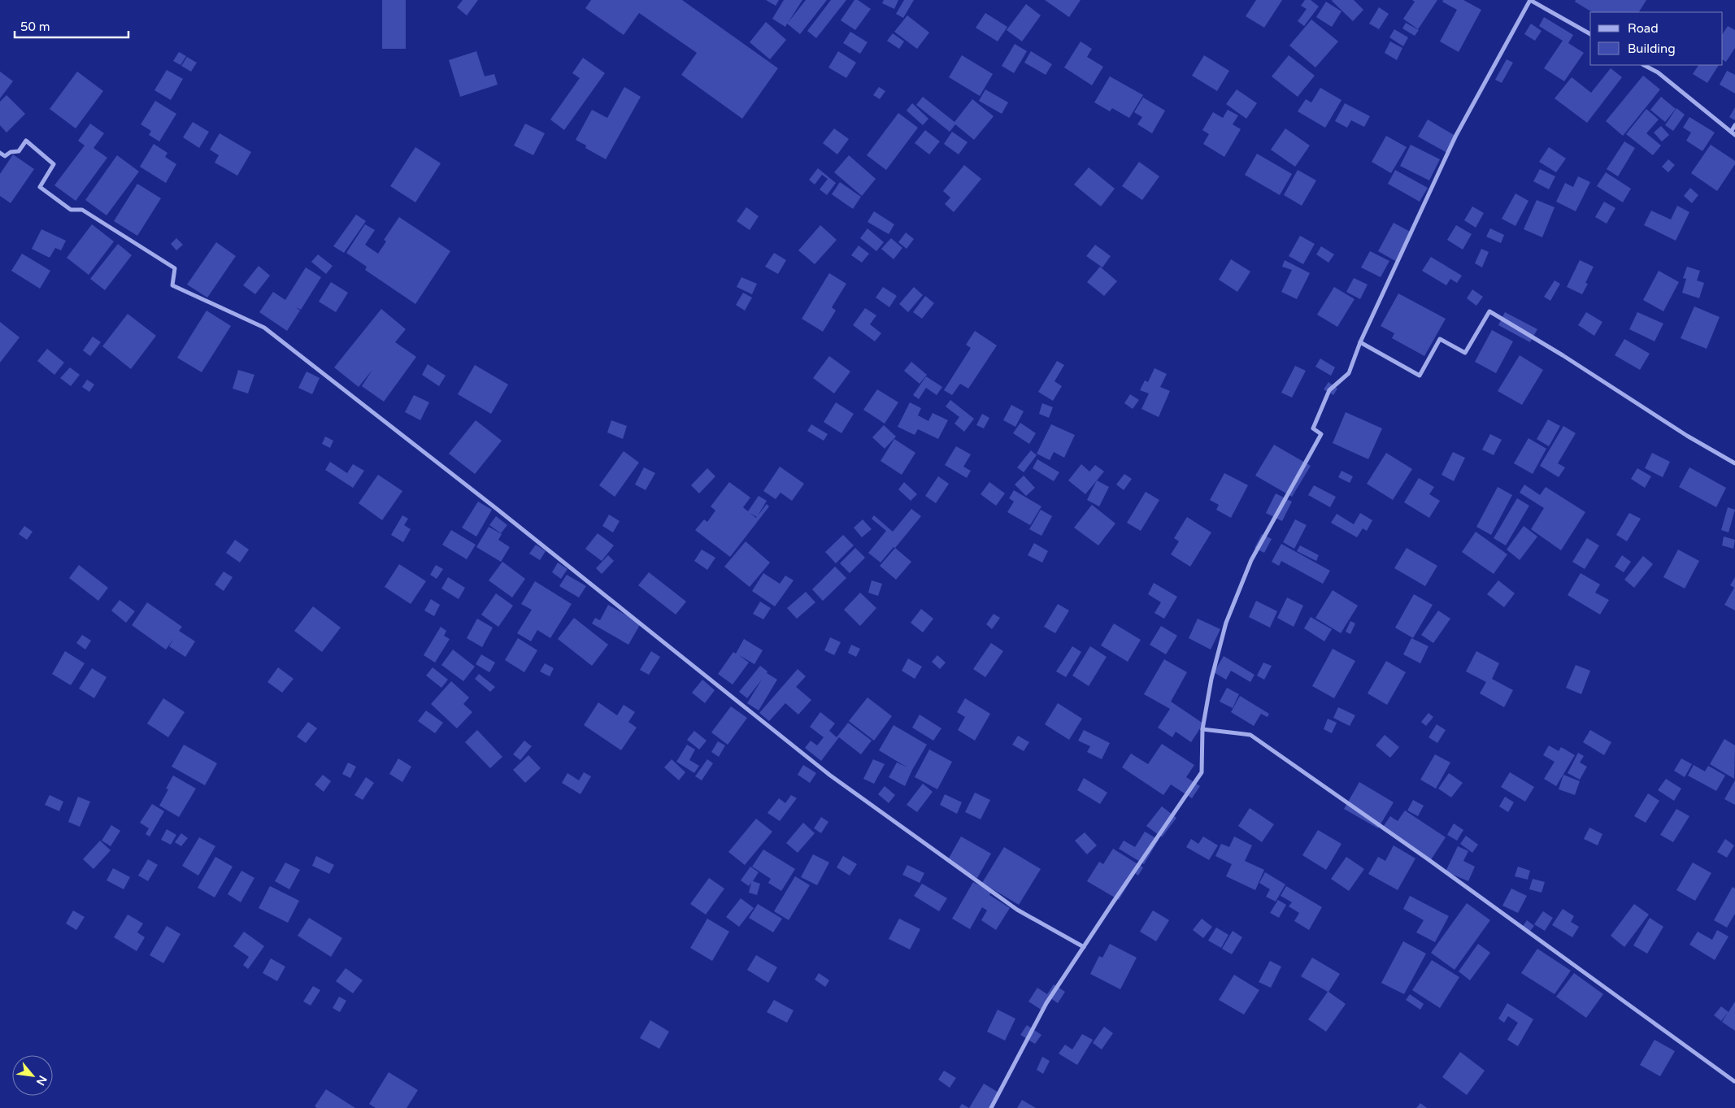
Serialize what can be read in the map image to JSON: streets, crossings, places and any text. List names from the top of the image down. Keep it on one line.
{"legend":["Road","Building"],"scale_bar":"50 m","north":"bottom right"}
